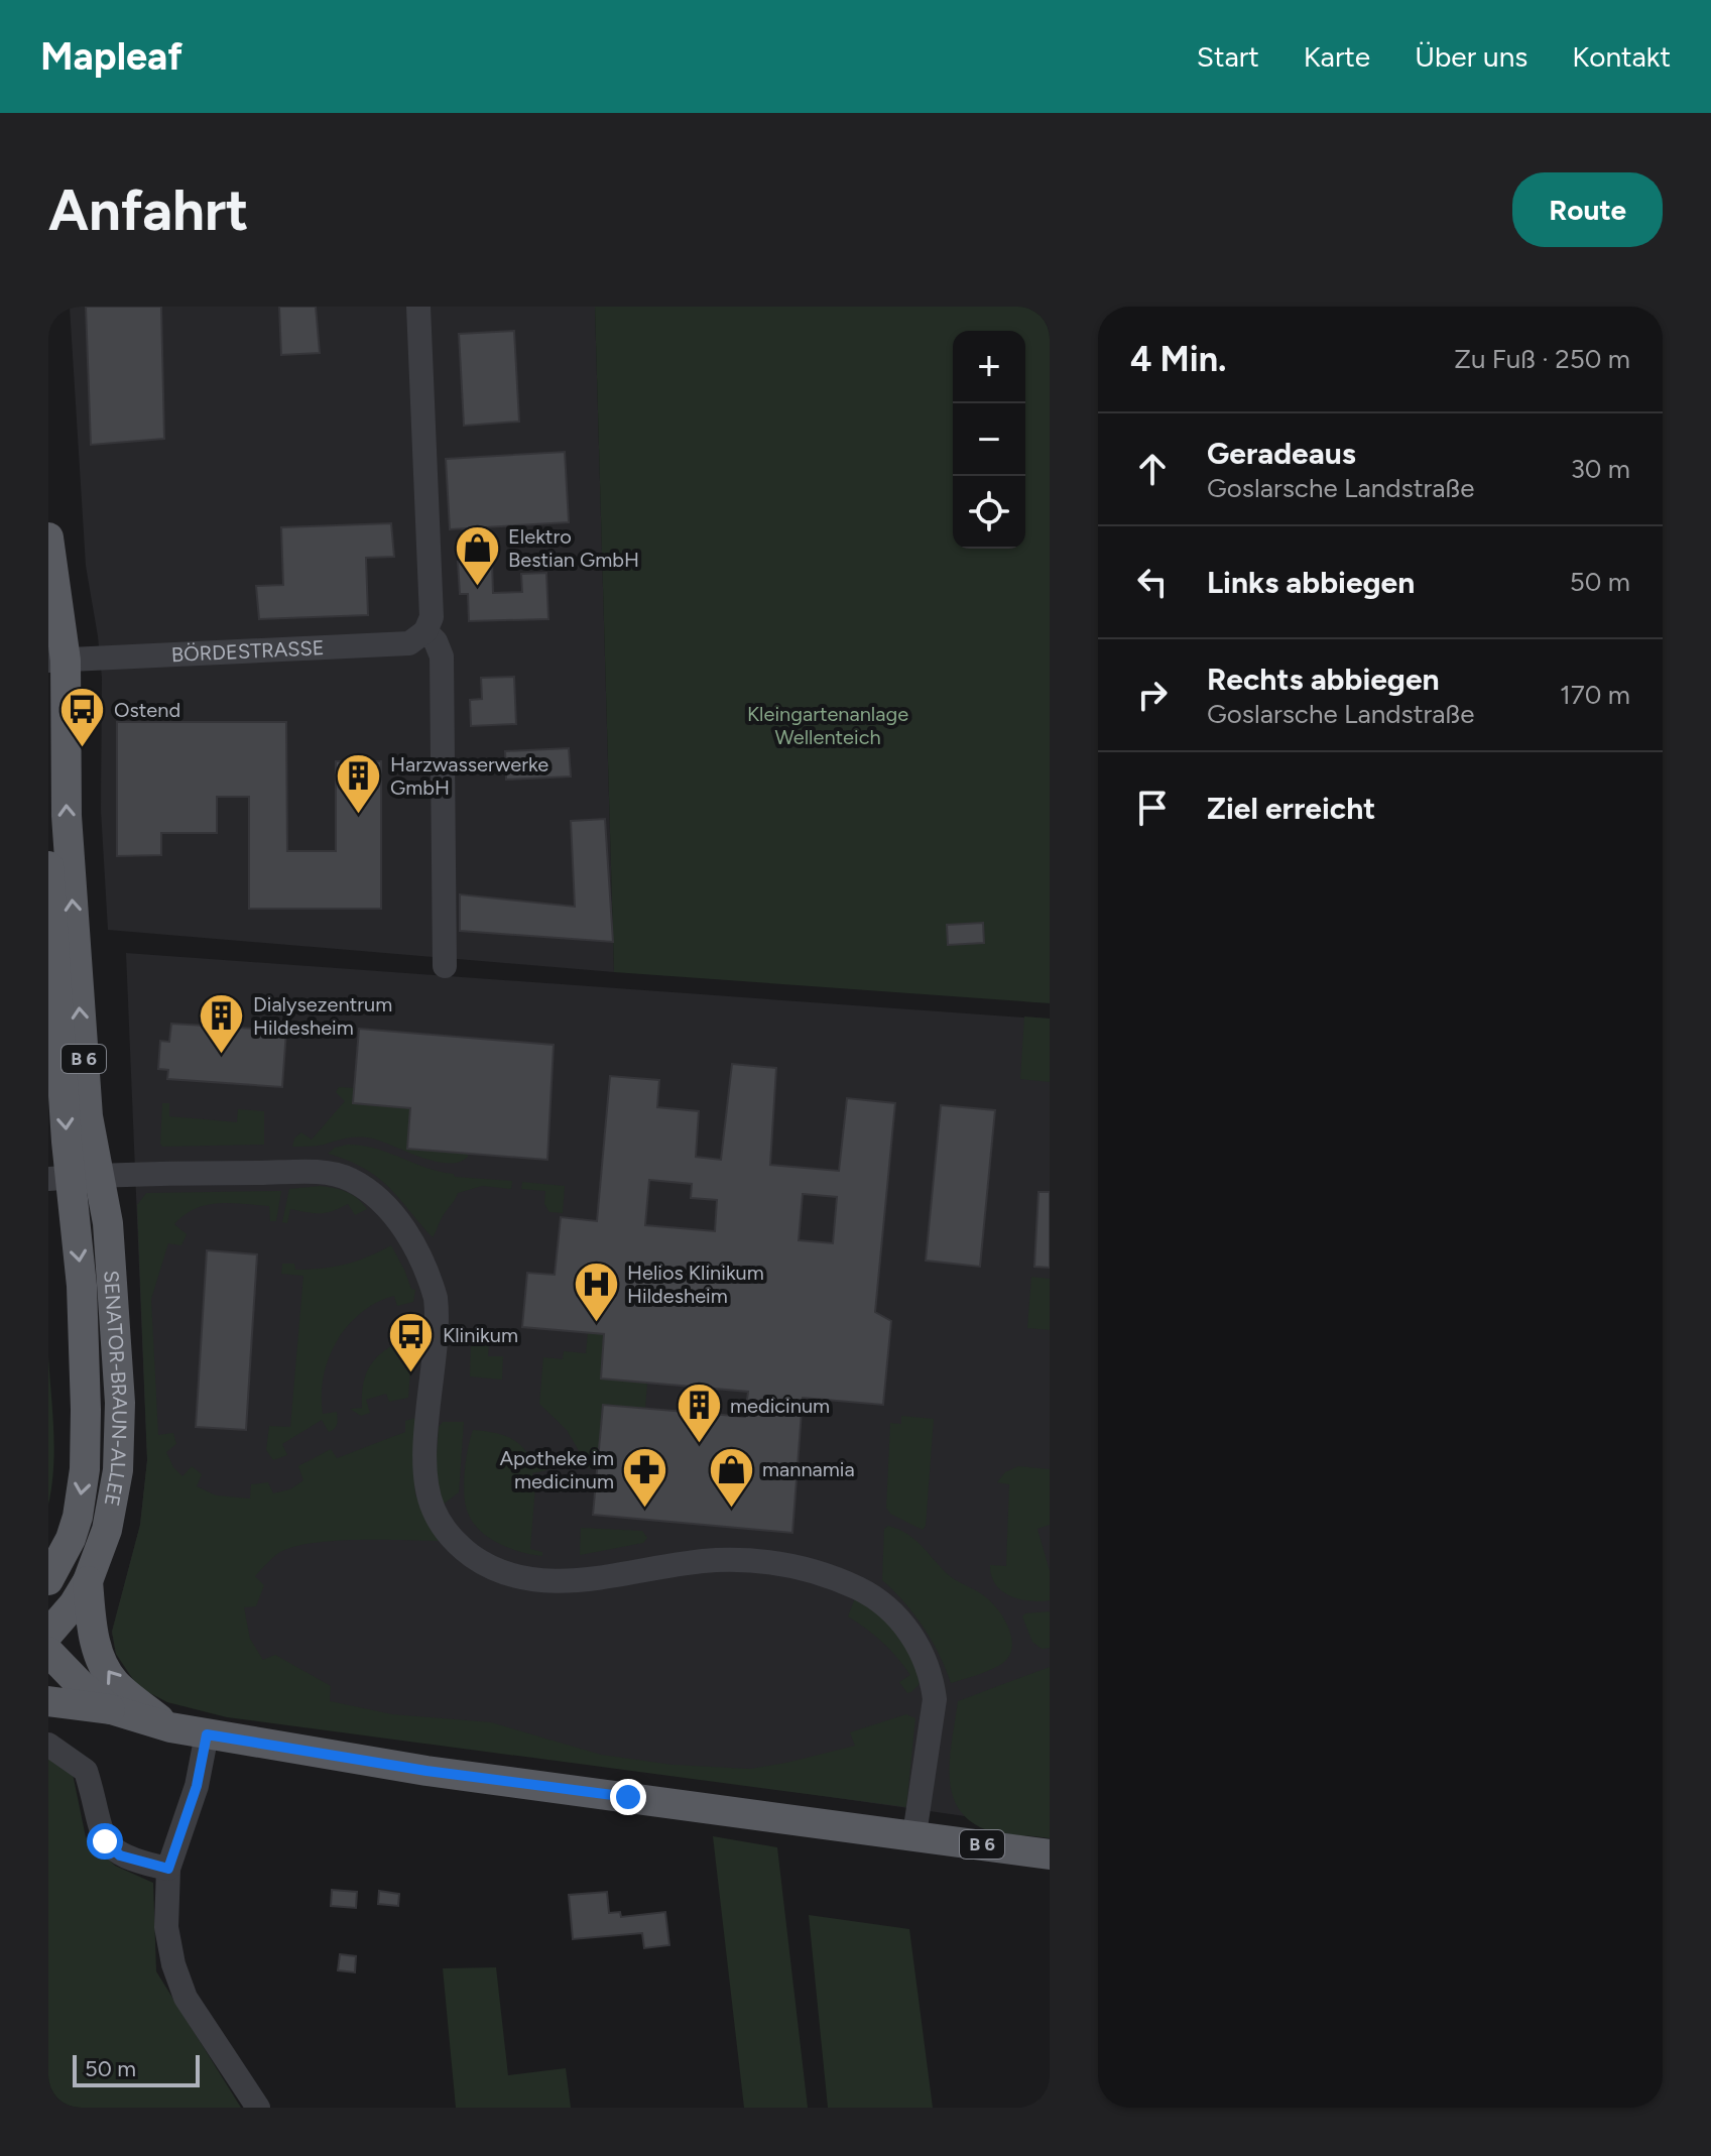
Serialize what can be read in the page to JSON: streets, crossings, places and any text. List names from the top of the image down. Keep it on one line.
{"streets":{"main road":["B 6","SENATOR-BRAUN-ALLEE"],"street":["BÖRDESTRASSE"]},"crossings":[["BÖRDESTRASSE","SENATOR-BRAUN-ALLEE"],["B 6","SENATOR-BRAUN-ALLEE"]],"parks":["Kleingartenanlage Wellenteich"],"places":{"shop":["Elektro Bestian GmbH","mannamia"],"bus stop":["Ostend","Klinikum"],"building":["Harzwasserwerke GmbH","Dialysezentrum Hildesheim","medicinum"],"hospital":["Helios Klinikum Hildesheim"],"pharmacy":["Apotheke im medicinum"]},"scale_bar":"50 m","page":{"header":"Mapleaf","nav":["Start","Karte","Über uns","Kontakt"],"buttons":"Route","title":"Anfahrt","heading":["4 Min.","Zu Fuß · 250 m"],"map_buttons":["+","−"],"list":[["Geradeaus","Goslarsche Landstraße","30 m"],["Links abbiegen","50 m"],["Rechts abbiegen","Goslarsche Landstraße","170 m"],"Ziel erreicht"],"scale":"50 m"}}
